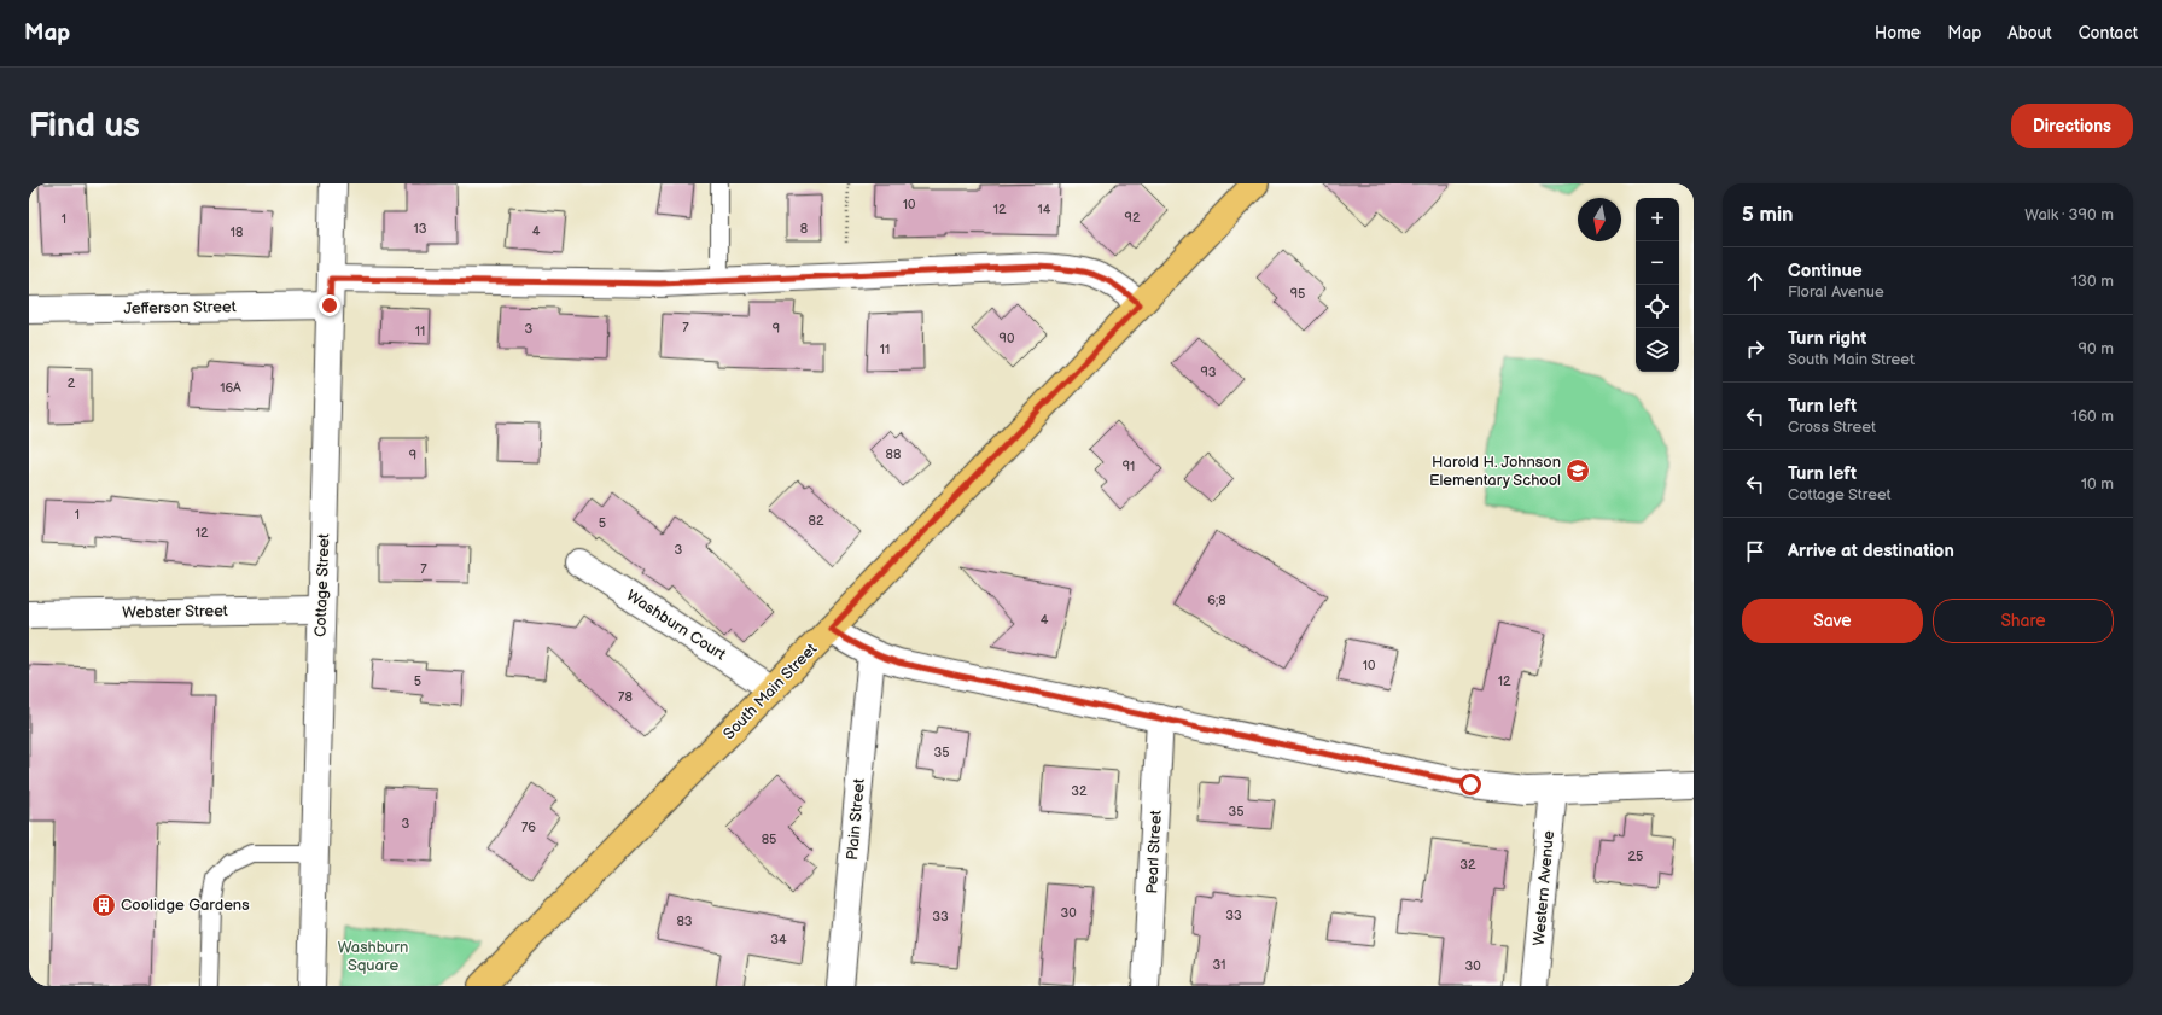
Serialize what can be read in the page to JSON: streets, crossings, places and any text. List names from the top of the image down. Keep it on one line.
{"streets":{"main road":["South Main Street"],"street":["Jefferson Street","Cottage Street","Webster Street","Washburn Court","Plain Street","Pearl Street","Western Avenue"]},"crossings":[["Jefferson Street","Cottage Street"],["Cottage Street","Webster Street"],["Washburn Court","South Main Street"]],"parks":["Washburn Square"],"places":{"school or university":["Harold H. Johnson Elementary School"],"building":["Coolidge Gardens"]},"house_numbers":["10","12","14","92","1","13","8","4","18","95","7","3","9","11","90","11","93","2","16A","88","9","91","1","82","5","12","3","7","6;8","4","10","5","12","78","35","32","35","3","76","85","25","32","30","33","33","83","34","31","30"],"north":"bottom","page":{"header":"Map","nav":["Home","Map","About","Contact"],"buttons":["Directions",["Save","Share"]],"title":"Find us","heading":["5 min","Walk · 390 m"],"map_buttons":["+","−"],"list":[["Continue","Floral Avenue","130 m"],["Turn right","South Main Street","90 m"],["Turn left","Cross Street","160 m"],["Turn left","Cottage Street","10 m"],"Arrive at destination"]}}
